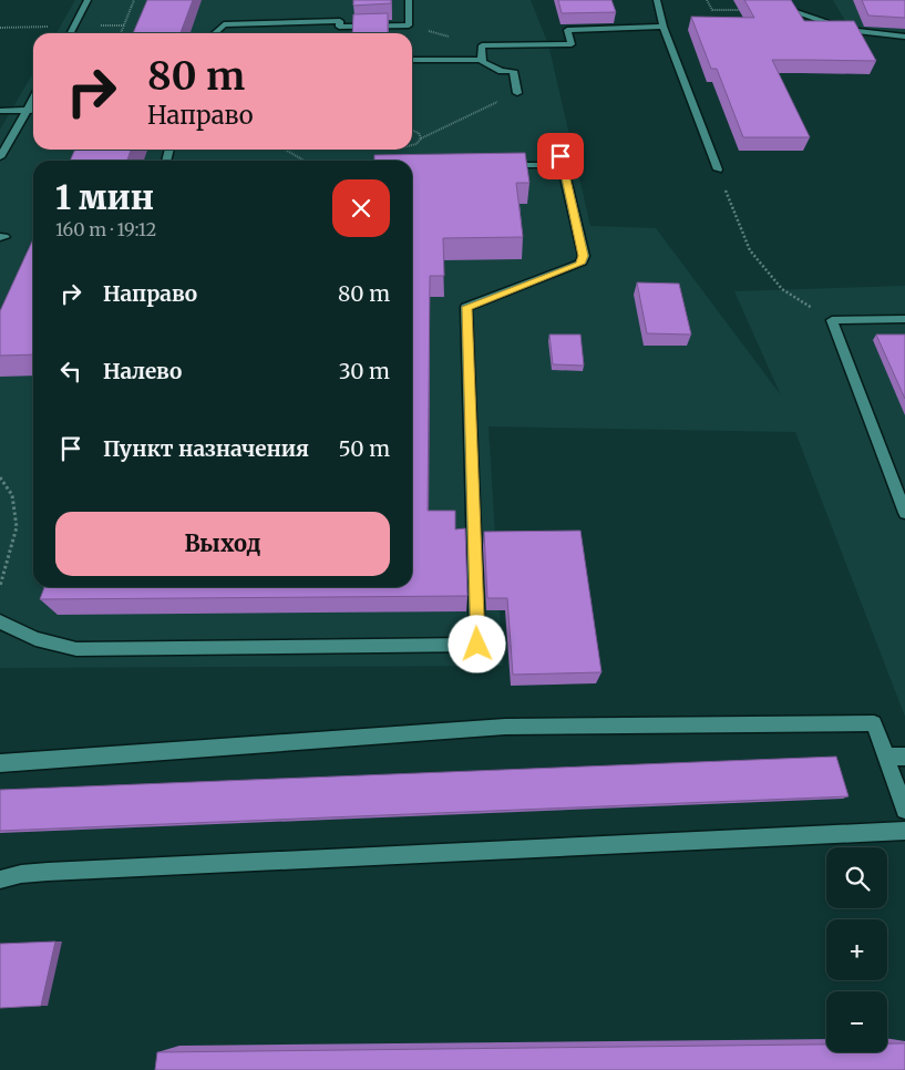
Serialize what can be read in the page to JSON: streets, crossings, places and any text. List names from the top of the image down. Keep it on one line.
{"page":{"turn":["80 m","Направо"],"heading":["1 мин","160 m · 19:12"],"list":[{"name":"Направо","value":"80 m"},{"name":"Налево","value":"30 m"},{"name":"Пункт назначения","value":"50 m"}],"buttons":"Выход","map_buttons":["+","−"]}}
